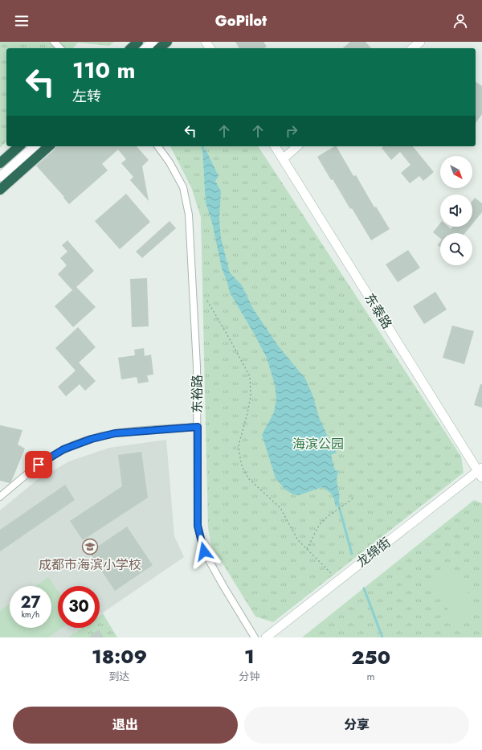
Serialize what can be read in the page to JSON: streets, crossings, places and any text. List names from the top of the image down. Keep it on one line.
{"streets":{"street":["东泰路","东裕路","龙绵街"]},"crossings":[["东泰路","龙绵街"]],"parks":["海滨公园"],"places":{"school or university":["成都市海滨小学校"]},"north":"bottom right","page":{"header":"GoPilot","turn":["110 m","左转"],"speed":"27 km/h","limit":"30","eta":["18:09","到达","1","分钟","250","m"],"buttons":["退出","分享"]}}
